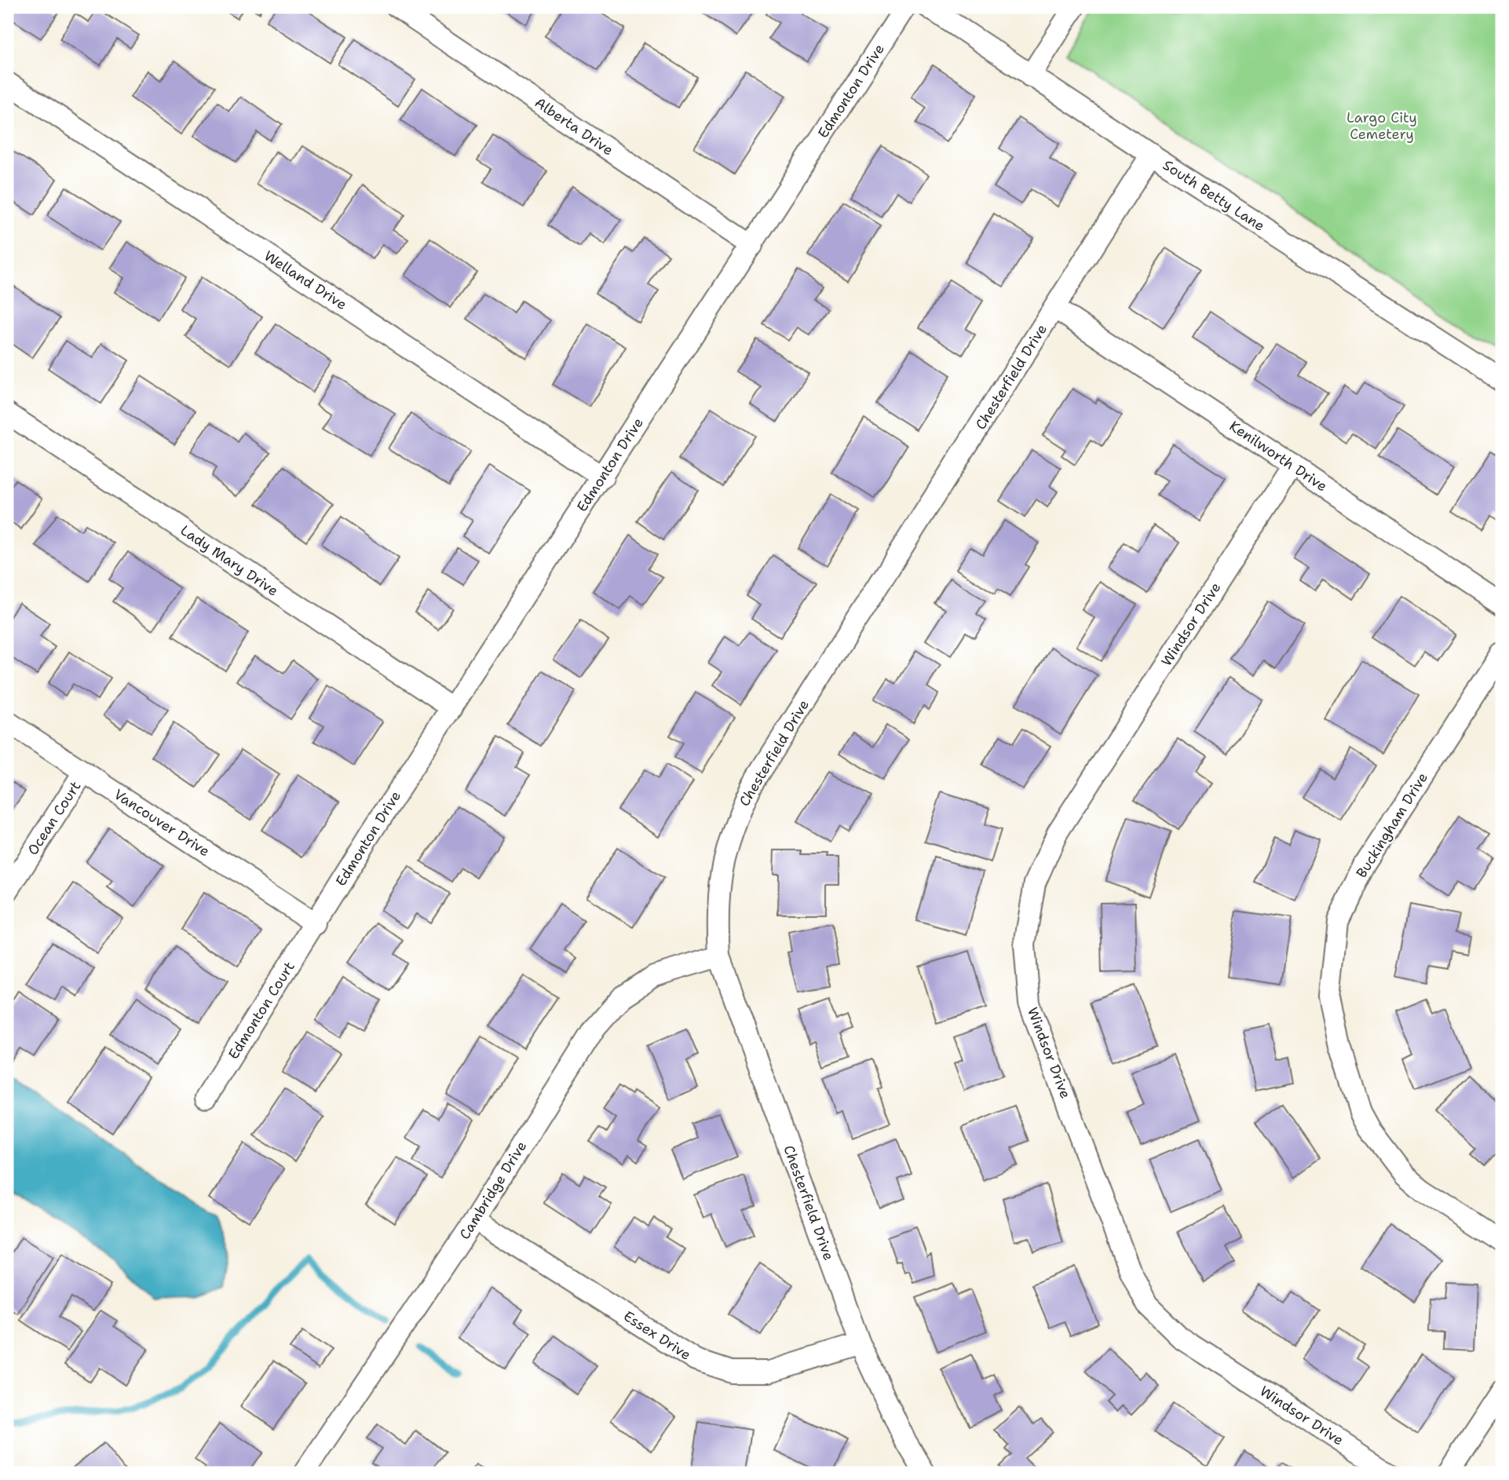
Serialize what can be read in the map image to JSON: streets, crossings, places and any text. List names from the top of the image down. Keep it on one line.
{"streets":{"street":["Edmonton Drive","Alberta Drive","South Betty Lane","Welland Drive","Chesterfield Drive","Kenilworth Drive","Lady Mary Drive","Windsor Drive","Ocean Court","Vancouver Drive","Buckingham Drive","Edmonton Court","Cambridge Drive","Essex Drive"]},"crossings":[["Edmonton Drive","Alberta Drive"],["Edmonton Drive","Welland Drive"],["Edmonton Drive","Lady Mary Drive"],["Edmonton Drive","Vancouver Drive"],["Edmonton Drive","Edmonton Court"],["South Betty Lane","Chesterfield Drive"],["Chesterfield Drive","Kenilworth Drive"],["Chesterfield Drive","Cambridge Drive"],["Chesterfield Drive","Essex Drive"],["Kenilworth Drive","Windsor Drive"],["Ocean Court","Vancouver Drive"],["Vancouver Drive","Edmonton Court"],["Cambridge Drive","Essex Drive"]],"parks":["Largo City Cemetery"]}
